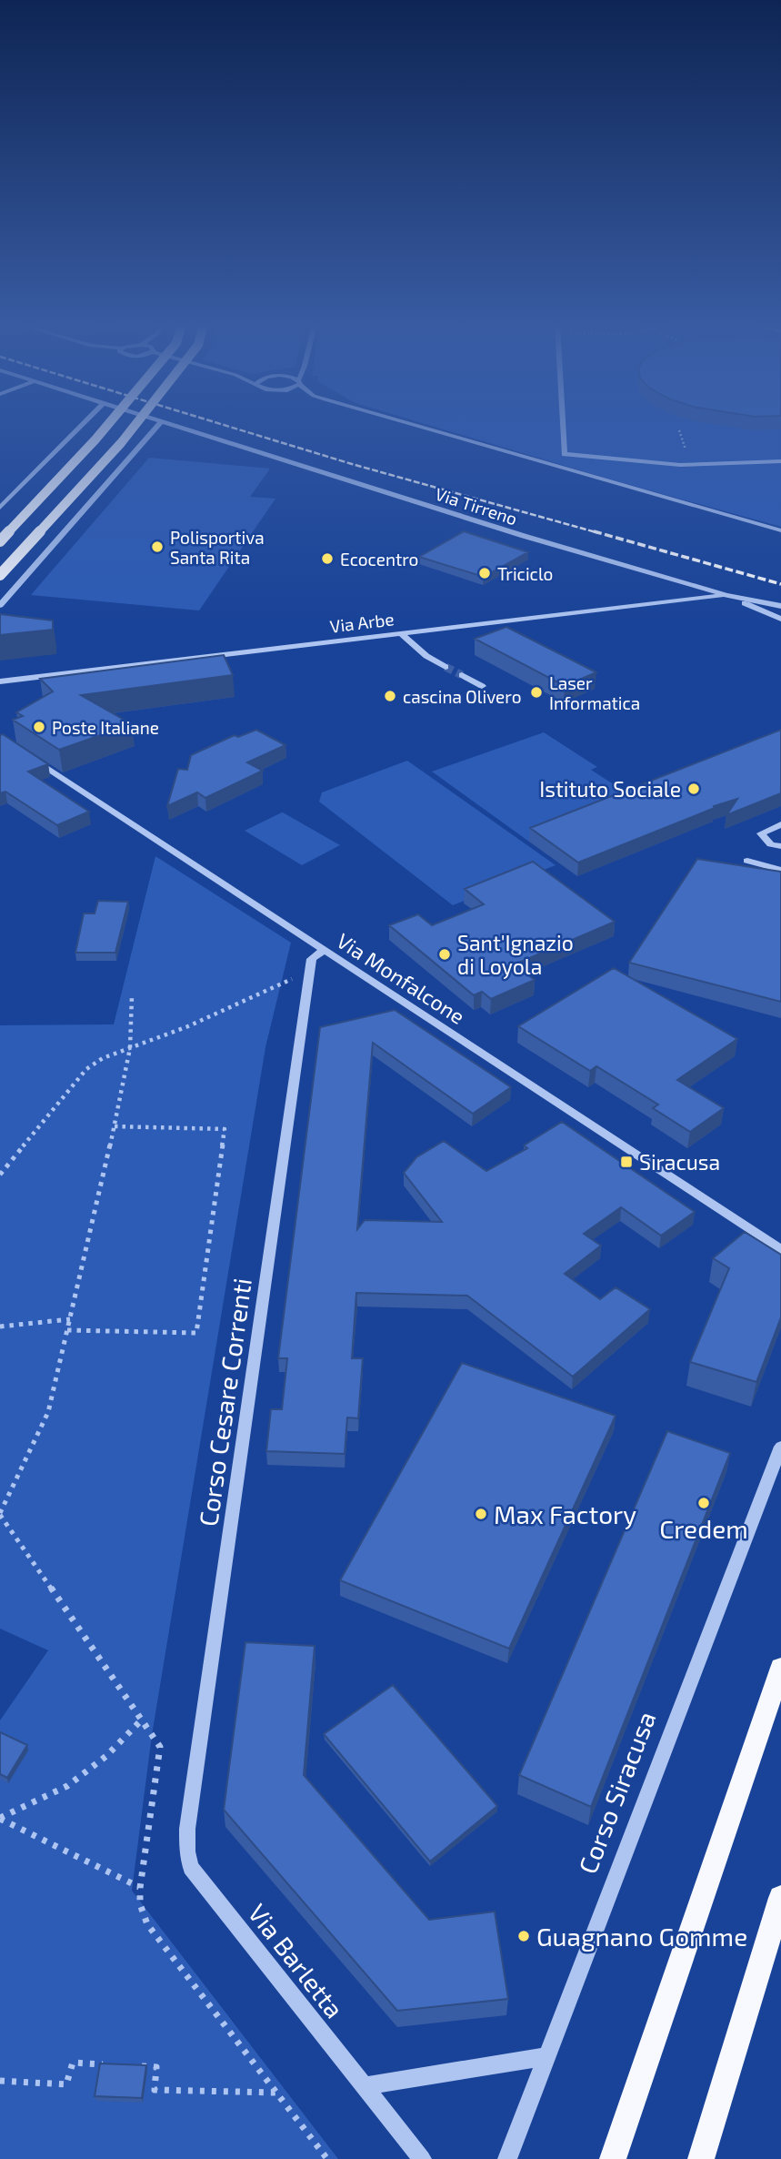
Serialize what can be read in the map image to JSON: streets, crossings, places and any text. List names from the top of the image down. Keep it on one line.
{"streets":{"street":["Via Tirreno","Via Arbe","Via Monfalcone","Corso Cesare Correnti","Corso Siracusa","Via Barletta"]},"crossings":[["Via Tirreno","Via Arbe"],["Via Monfalcone","Corso Cesare Correnti"],["Corso Cesare Correnti","Via Barletta"]],"places":{"other":["Polisportiva Santa Rita","Ecocentro","Triciclo","Laser Informatica","cascina Olivero","Poste Italiane","Istituto Sociale","Sant'Ignazio di Loyola","Credem","Max Factory","Guagnano Gomme"],"transit":["Siracusa"]}}
